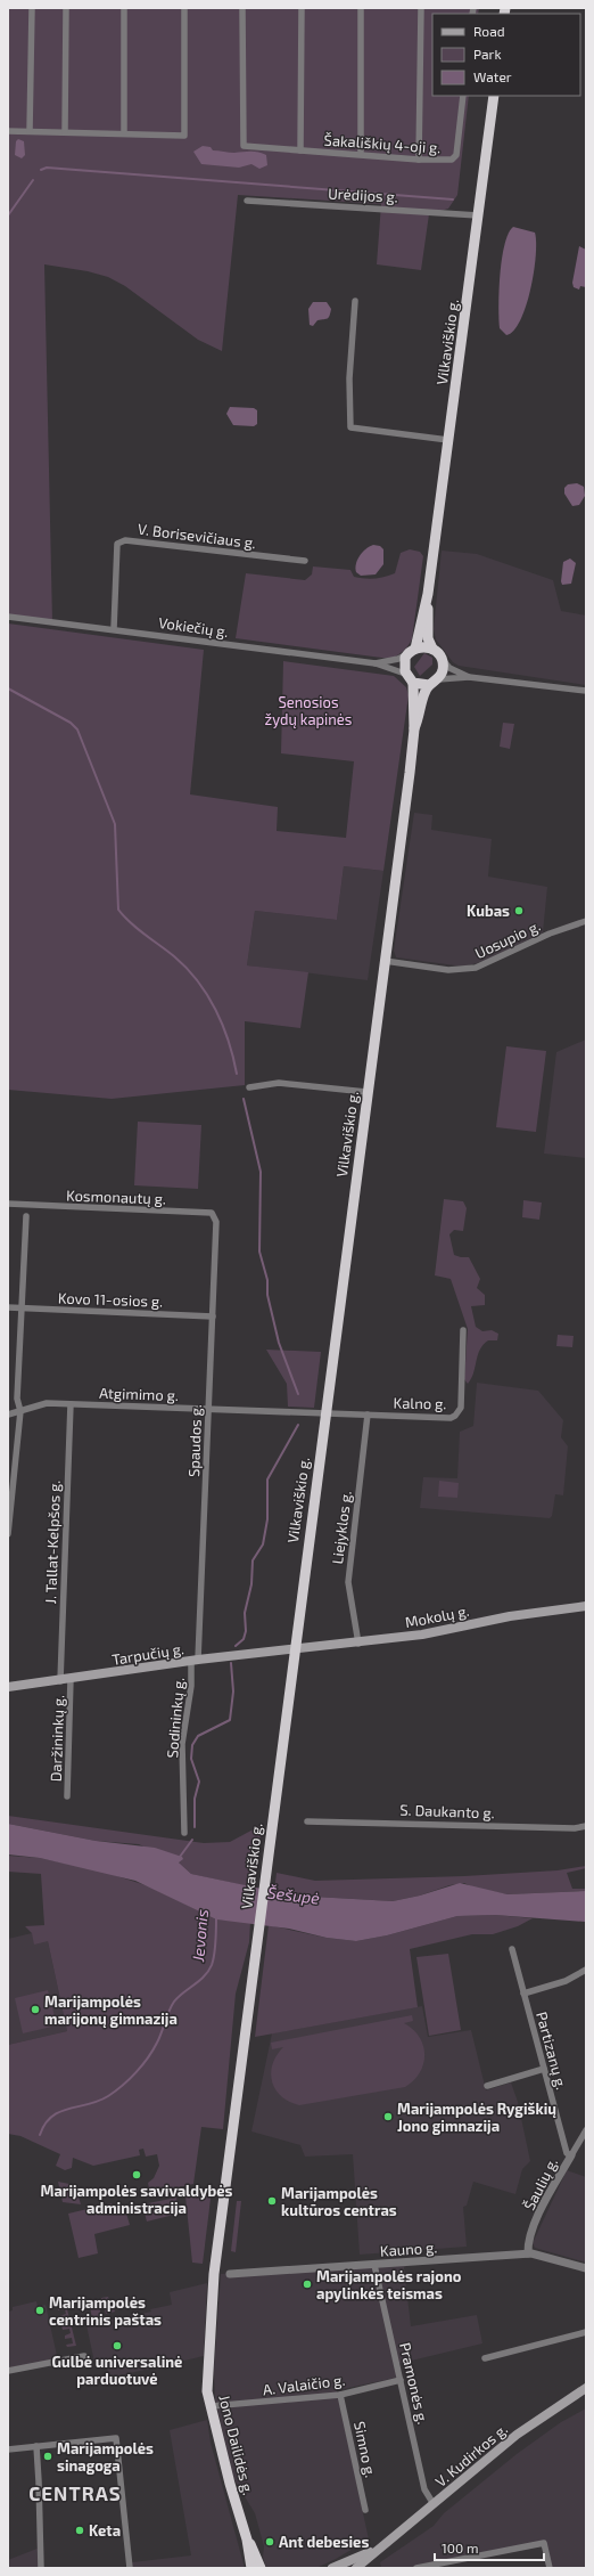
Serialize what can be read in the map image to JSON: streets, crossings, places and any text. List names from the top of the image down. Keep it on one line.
{"streets":{"highway":["Vilkaviškio g.","Jono Dailidės g."],"main road":["Mokolų g.","Tarpučių g.","V. Kudirkos g."],"street":["Šakališkių 4-oji g.","Urėdijos g.","V. Borisevičiaus g.","Vokiečių g.","Uosupio g.","Kosmonautų g.","Kovo 11-osios g.","Atgimimo g.","Kalno g.","Spaudos g.","Liejyklos g.","J. Tallat-Kelpšos g.","Sodininkų g.","Daržininkų g.","S. Daukanto g.","Partizanų g.","Šaulių g.","Kauno g.","Pramonės g.","A. Valaičio g.","Simno g."]},"crossings":[["Urėdijos g.","Vilkaviškio g."],["Vilkaviškio g.","Vokiečių g."],["Vilkaviškio g.","Uosupio g."],["Vilkaviškio g.","Atgimimo g."],["Vilkaviškio g.","Kalno g."],["Vilkaviškio g.","Mokolų g."],["Vilkaviškio g.","Tarpučių g."],["Vilkaviškio g.","Jono Dailidės g."],["V. Borisevičiaus g.","Vokiečių g."],["Kosmonautų g.","Spaudos g."],["Kovo 11-osios g.","Spaudos g."],["Atgimimo g.","Kalno g."],["Atgimimo g.","Spaudos g."],["Atgimimo g.","J. Tallat-Kelpšos g."],["Kalno g.","Liejyklos g."],["Spaudos g.","Tarpučių g."],["Spaudos g.","Sodininkų g."],["Liejyklos g.","Mokolų g."],["J. Tallat-Kelpšos g.","Tarpučių g."],["Mokolų g.","Tarpučių g."],["Tarpučių g.","Sodininkų g."],["Tarpučių g.","Daržininkų g."],["Partizanų g.","Šaulių g."],["Šaulių g.","Kauno g."],["Kauno g.","Pramonės g."],["Pramonės g.","A. Valaičio g."],["Pramonės g.","V. Kudirkos g."],["A. Valaičio g.","Jono Dailidės g."],["A. Valaičio g.","Simno g."]],"districts":["CENTRAS"],"water":["Šešupė","Jevonis"],"parks":["Senosios žydų kapinės"],"places":["Kubas","Marijampolės marijonų gimnazija","Marijampolės Rygiškių Jono gimnazija","Marijampolės savivaldybės administracija","Marijampolės kultūros centras","Marijampolės rajono apylinkės teismas","Marijampolės centrinis paštas","Gulbė universalinė parduotuvė","Marijampolės sinagoga","Keta","Ant debesies"],"legend":["Road","Park","Water"],"scale_bar":"100 m"}
